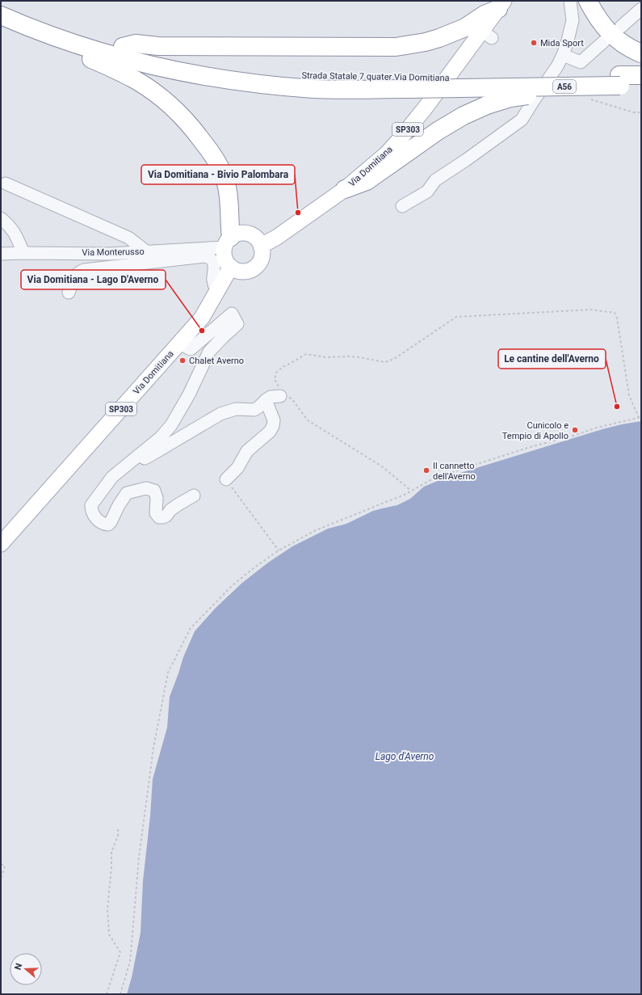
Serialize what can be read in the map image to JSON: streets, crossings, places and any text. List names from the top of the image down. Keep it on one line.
{"streets":{"highway":["Strada Statale 7 quater Via Domitiana","A56"],"main road":["SP303","Via Domitiana"],"street":["Via Monterusso"]},"crossings":[["Strada Statale 7 quater Via Domitiana","A56"],["Via Domitiana","Via Monterusso"]],"water":["Lago d'Averno"],"places":["Mida Sport","Via Domitiana - Bivio Palombara","Via Domitiana - Lago D'Averno","Chalet Averno","Le cantine dell'Averno","Cunicolo e Tempio di Apollo","Il cannetto dell'Averno"],"north":"left"}
